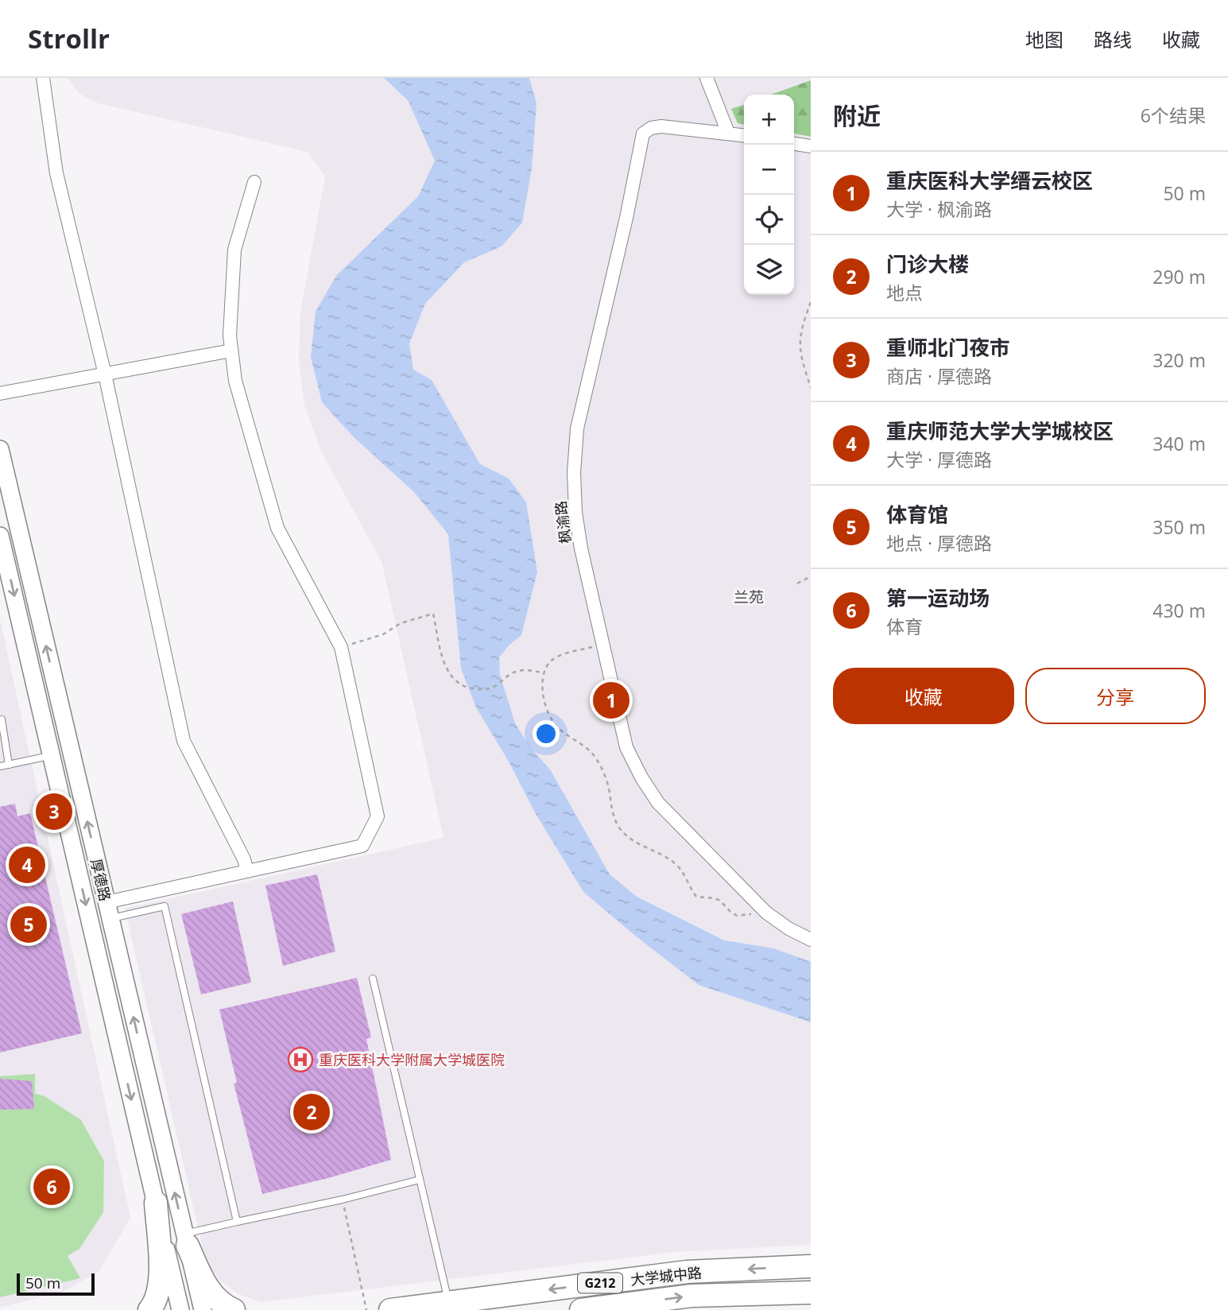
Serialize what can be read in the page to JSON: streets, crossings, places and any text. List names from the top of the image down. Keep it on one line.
{"streets":{"highway":["大学城中路","G212"],"main road":["厚德路"],"street":["枫渝路"]},"districts":["兰苑"],"places":{"hospital":["重庆医科大学附属大学城医院"]},"scale_bar":"50 m","page":{"header":"Strollr","nav":["地图","路线","收藏"],"heading":["附近","6个结果"],"map_buttons":["+","−"],"list":[{"mark":"1","name":"重庆医科大学缙云校区","note":"大学 · 枫渝路","value":"50 m"},{"mark":"2","name":"门诊大楼","note":"地点","value":"290 m"},{"mark":"3","name":"重师北门夜市","note":"商店 · 厚德路","value":"320 m"},{"mark":"4","name":"重庆师范大学大学城校区","note":"大学 · 厚德路","value":"340 m"},{"mark":"5","name":"体育馆","note":"地点 · 厚德路","value":"350 m"},{"mark":"6","name":"第一运动场","note":"体育","value":"430 m"}],"buttons":["收藏","分享"],"pins":["1","3","4","5","2","6"],"scale":"50 m"}}
